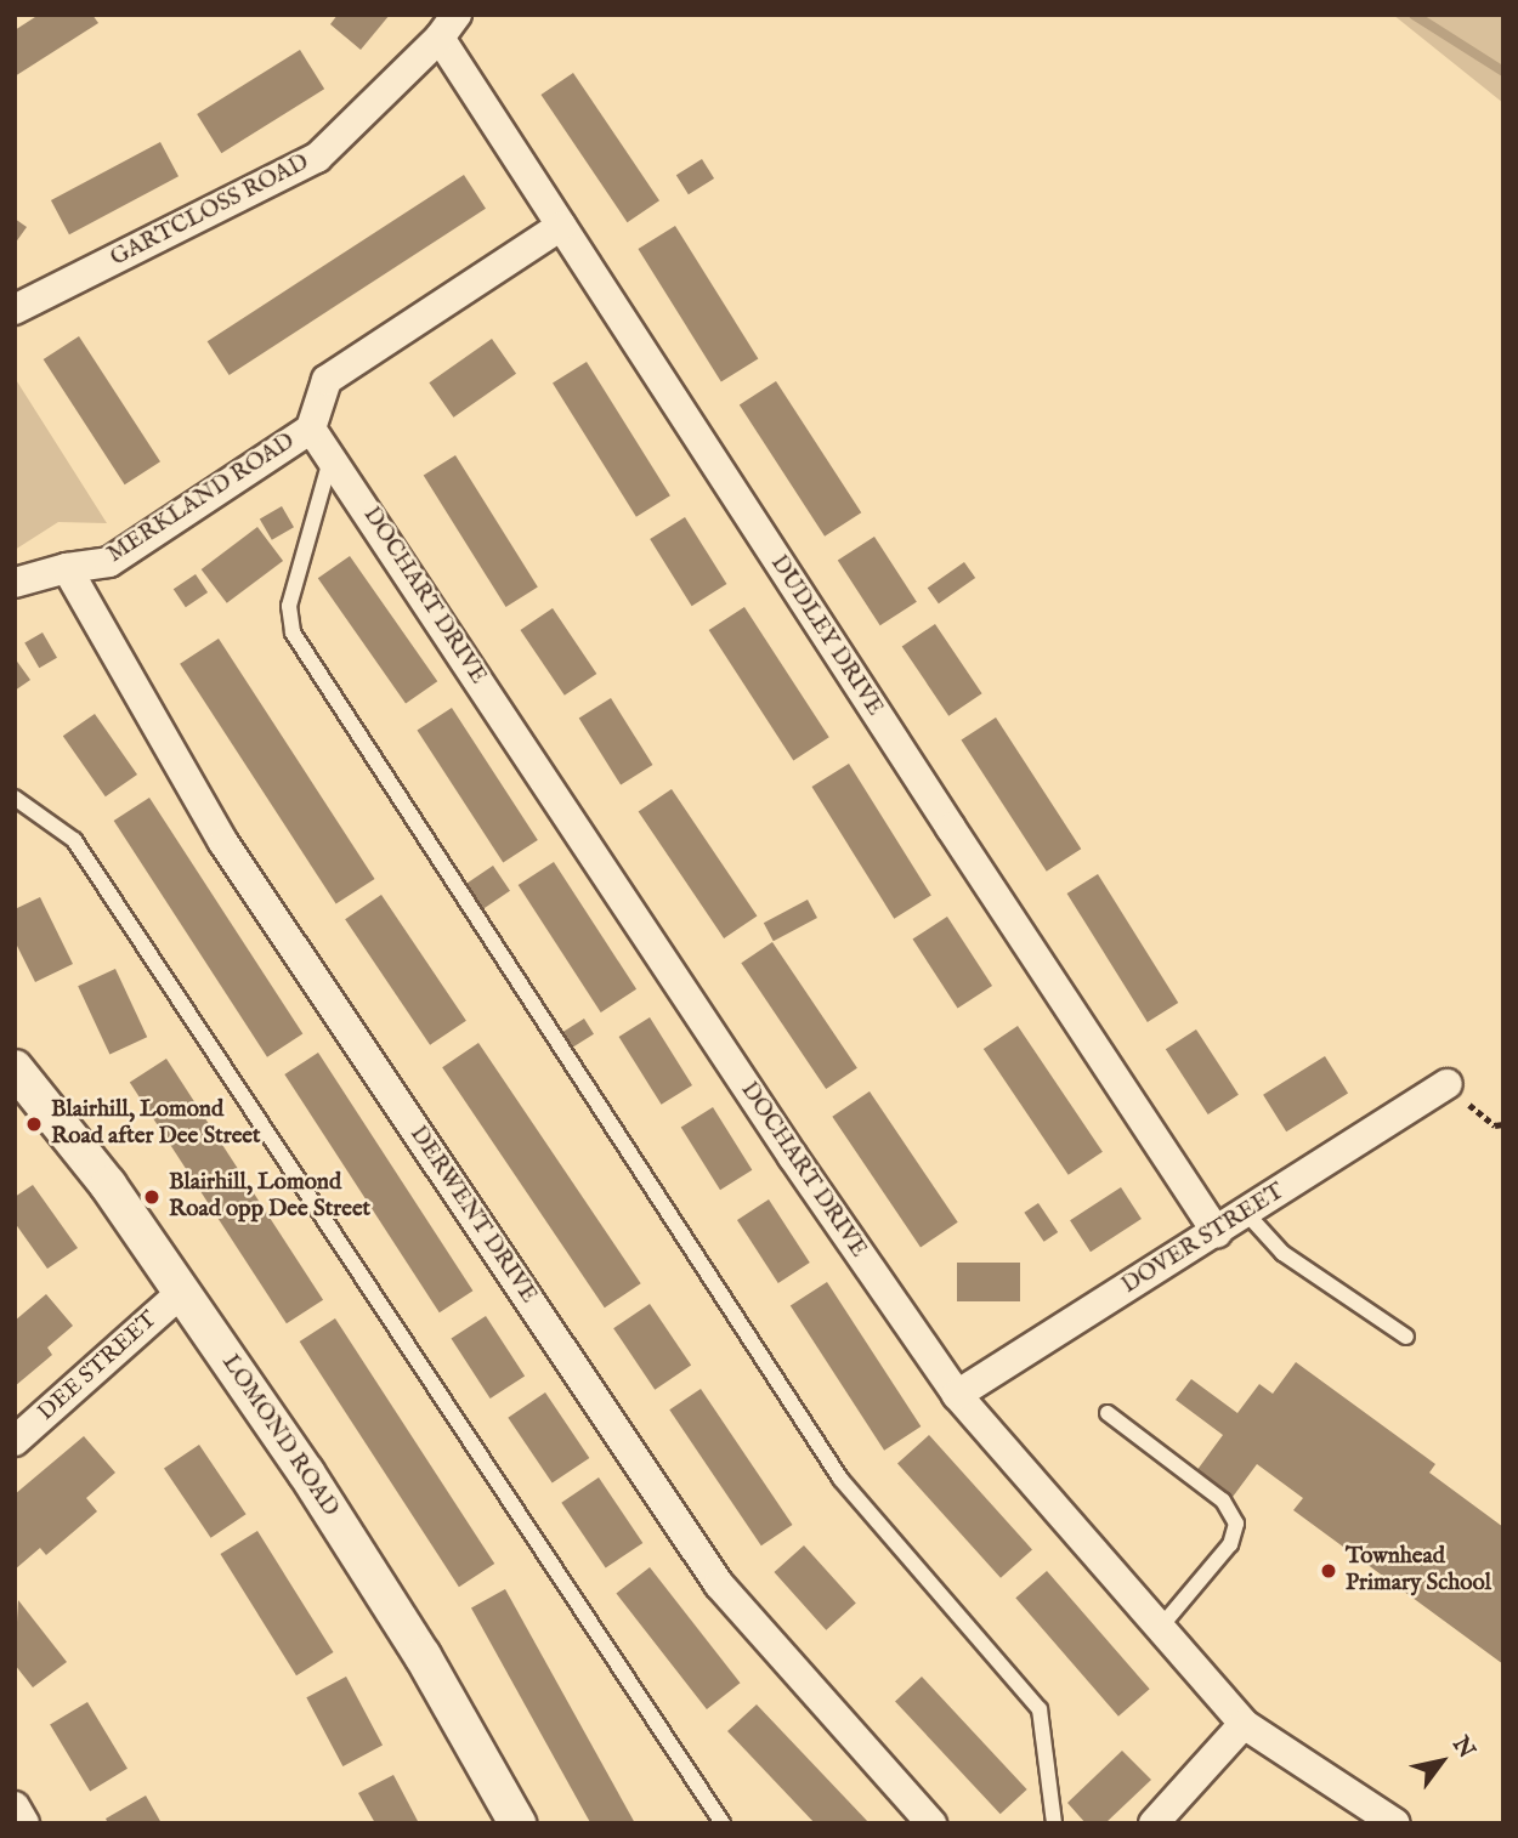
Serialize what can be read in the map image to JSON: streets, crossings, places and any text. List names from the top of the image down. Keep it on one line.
{"streets":{"street":["GARTCLOSS ROAD","MERKLAND ROAD","DOCHART DRIVE","DUDLEY DRIVE","DERWENT DRIVE","DOVER STREET","DEE STREET","LOMOND ROAD"]},"crossings":[["GARTCLOSS ROAD","DUDLEY DRIVE"],["MERKLAND ROAD","DOCHART DRIVE"],["MERKLAND ROAD","DUDLEY DRIVE"],["MERKLAND ROAD","DERWENT DRIVE"],["DOCHART DRIVE","DOVER STREET"],["DUDLEY DRIVE","DOVER STREET"],["DEE STREET","LOMOND ROAD"]],"places":["Blairhill, Lomond Road after Dee Street","Blairhill, Lomond Road opp Dee Street","Townhead Primary School"],"north":"top right"}
